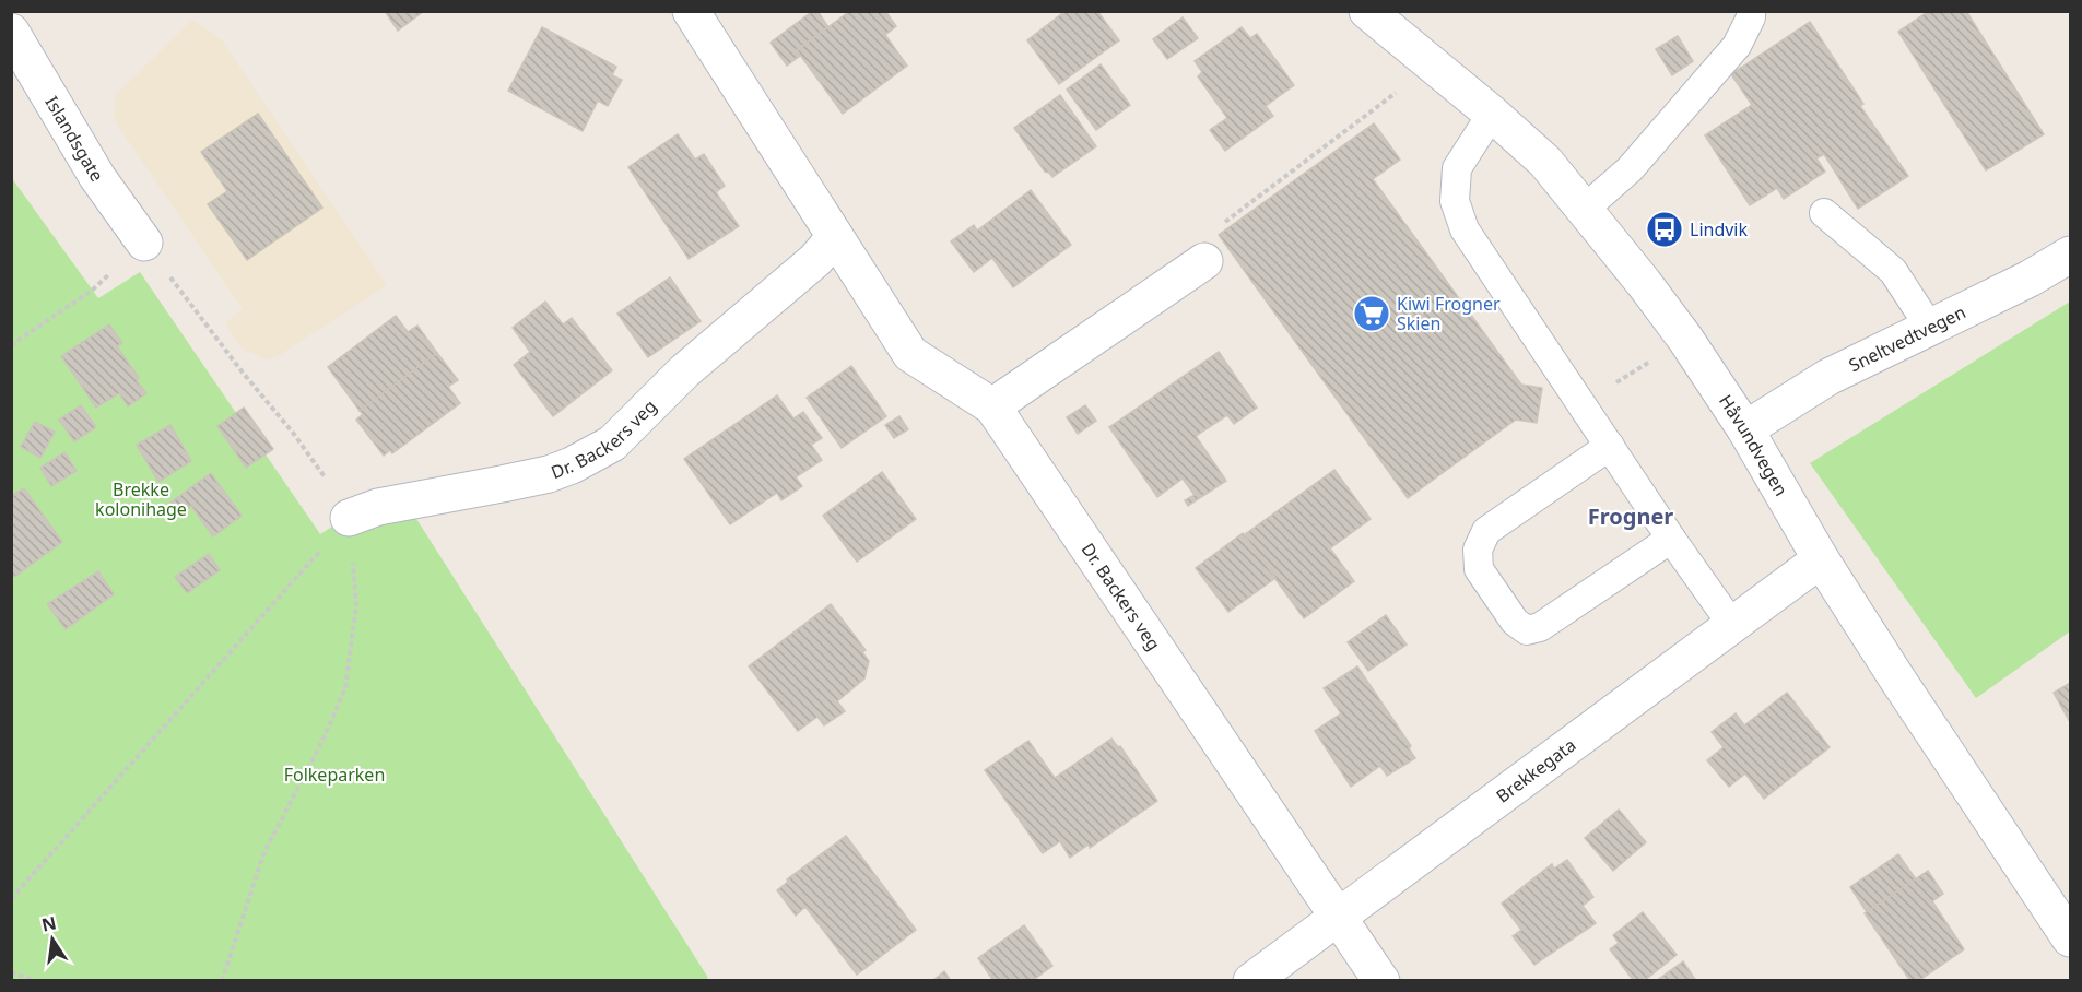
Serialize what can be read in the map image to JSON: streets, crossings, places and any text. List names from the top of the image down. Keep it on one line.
{"streets":{"street":["Islandsgate","Sneltvedtvegen","Dr. Backers veg","Håvundvegen","Brekkegata"]},"crossings":[["Sneltvedtvegen","Håvundvegen"],["Dr. Backers veg","Brekkegata"],["Håvundvegen","Brekkegata"]],"districts":["Frogner"],"parks":["Brekke kolonihage","Folkeparken"],"places":{"bus stop":["Lindvik"],"supermarket":["Kiwi Frogner Skien"]},"north":"top"}
